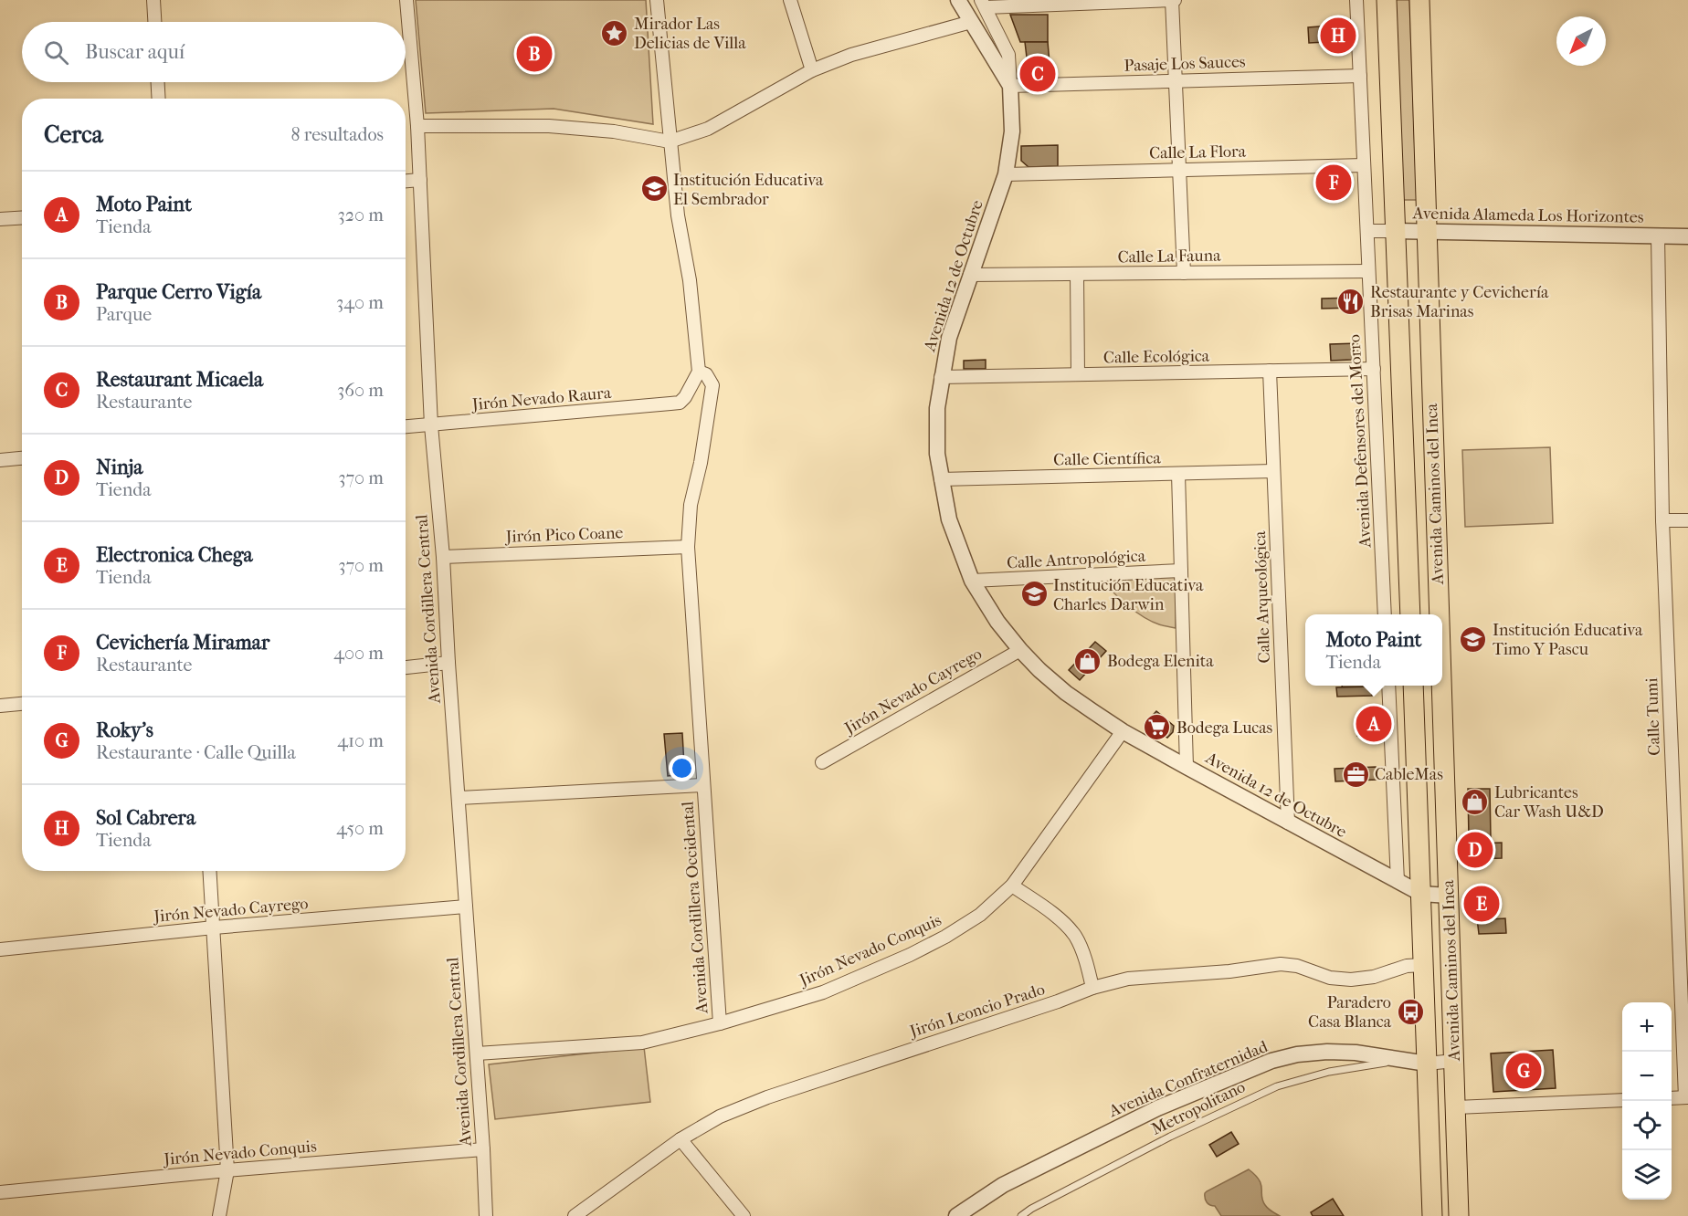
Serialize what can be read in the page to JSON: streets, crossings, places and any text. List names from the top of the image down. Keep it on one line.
{"streets":{"main road":["Avenida Caminos del Inca"],"street":["Pasaje Los Sauces","Calle La Flora","Avenida Alameda Los Horizontes","Calle La Fauna","Avenida 12 de Octubre","Calle Ecológica","Jirón Nevado Raura","Avenida Defensores del Morro","Calle Científica","Jirón Pico Coane","Calle Antropológica","Calle Arqueológica","Avenida Cordillera Central","Jirón Nevado Cayrego","Calle Tumi","Avenida Cordillera Occidental","Jirón Nevado Conquis","Jirón Leoncio Prado","Avenida Confraternidad"],"lane":["Metropolitano"]},"crossings":[["Pasaje Los Sauces","Avenida 12 de Octubre"],["Pasaje Los Sauces","Avenida Defensores del Morro"],["Calle La Flora","Avenida 12 de Octubre"],["Calle La Flora","Avenida Defensores del Morro"],["Avenida Alameda Los Horizontes","Avenida Defensores del Morro"],["Avenida Alameda Los Horizontes","Avenida Caminos del Inca"],["Avenida Alameda Los Horizontes","Calle Tumi"],["Calle La Fauna","Avenida 12 de Octubre"],["Calle La Fauna","Avenida Defensores del Morro"],["Avenida 12 de Octubre","Calle Ecológica"],["Avenida 12 de Octubre","Calle Científica"],["Avenida 12 de Octubre","Avenida Caminos del Inca"],["Avenida 12 de Octubre","Calle Antropológica"],["Avenida 12 de Octubre","Calle Arqueológica"],["Avenida 12 de Octubre","Jirón Nevado Cayrego"],["Avenida 12 de Octubre","Jirón Nevado Conquis"],["Calle Ecológica","Avenida Defensores del Morro"],["Calle Ecológica","Calle Arqueológica"],["Jirón Nevado Raura","Avenida Cordillera Central"],["Jirón Nevado Raura","Avenida Cordillera Occidental"],["Calle Científica","Calle Arqueológica"],["Avenida Caminos del Inca","Jirón Leoncio Prado"],["Avenida Caminos del Inca","Avenida Confraternidad"],["Jirón Pico Coane","Avenida Cordillera Central"],["Jirón Pico Coane","Avenida Cordillera Occidental"],["Avenida Cordillera Central","Jirón Nevado Cayrego"],["Avenida Cordillera Central","Jirón Nevado Conquis"],["Avenida Cordillera Occidental","Jirón Nevado Conquis"],["Avenida Confraternidad","Metropolitano"]],"places":{"place":["Mirador Las Delicias de Villa"],"school or university":["Institución Educativa El Sembrador","Institución Educativa Charles Darwin","Institución Educativa Timo Y Pascu"],"restaurant":["Restaurante y Cevichería Brisas Marinas"],"shop":["Bodega Elenita","Lubricantes Car Wash U&D"],"supermarket":["Bodega Lucas"],"office":["CableMas"],"bus stop":["Paradero Casa Blanca"]},"north":"bottom left","page":{"pins":["H","B","C","F","A","D","E","G"],"search":"Buscar aquí","heading":["Cerca","8 resultados"],"list":[{"mark":"A","name":"Moto Paint","note":"Tienda","value":"320 m"},{"mark":"B","name":"Parque Cerro Vigía","note":"Parque","value":"340 m"},{"mark":"C","name":"Restaurant Micaela","note":"Restaurante","value":"360 m"},{"mark":"D","name":"Ninja","note":"Tienda","value":"370 m"},{"mark":"E","name":"Electronica Chega","note":"Tienda","value":"370 m"},{"mark":"F","name":"Cevichería Miramar","note":"Restaurante","value":"400 m"},{"mark":"G","name":"Roky's","note":"Restaurante · Calle Quilla","value":"410 m"},{"mark":"H","name":"Sol Cabrera","note":"Tienda","value":"450 m"}],"popup":["Moto Paint","Tienda"],"map_buttons":["+","−"]}}
